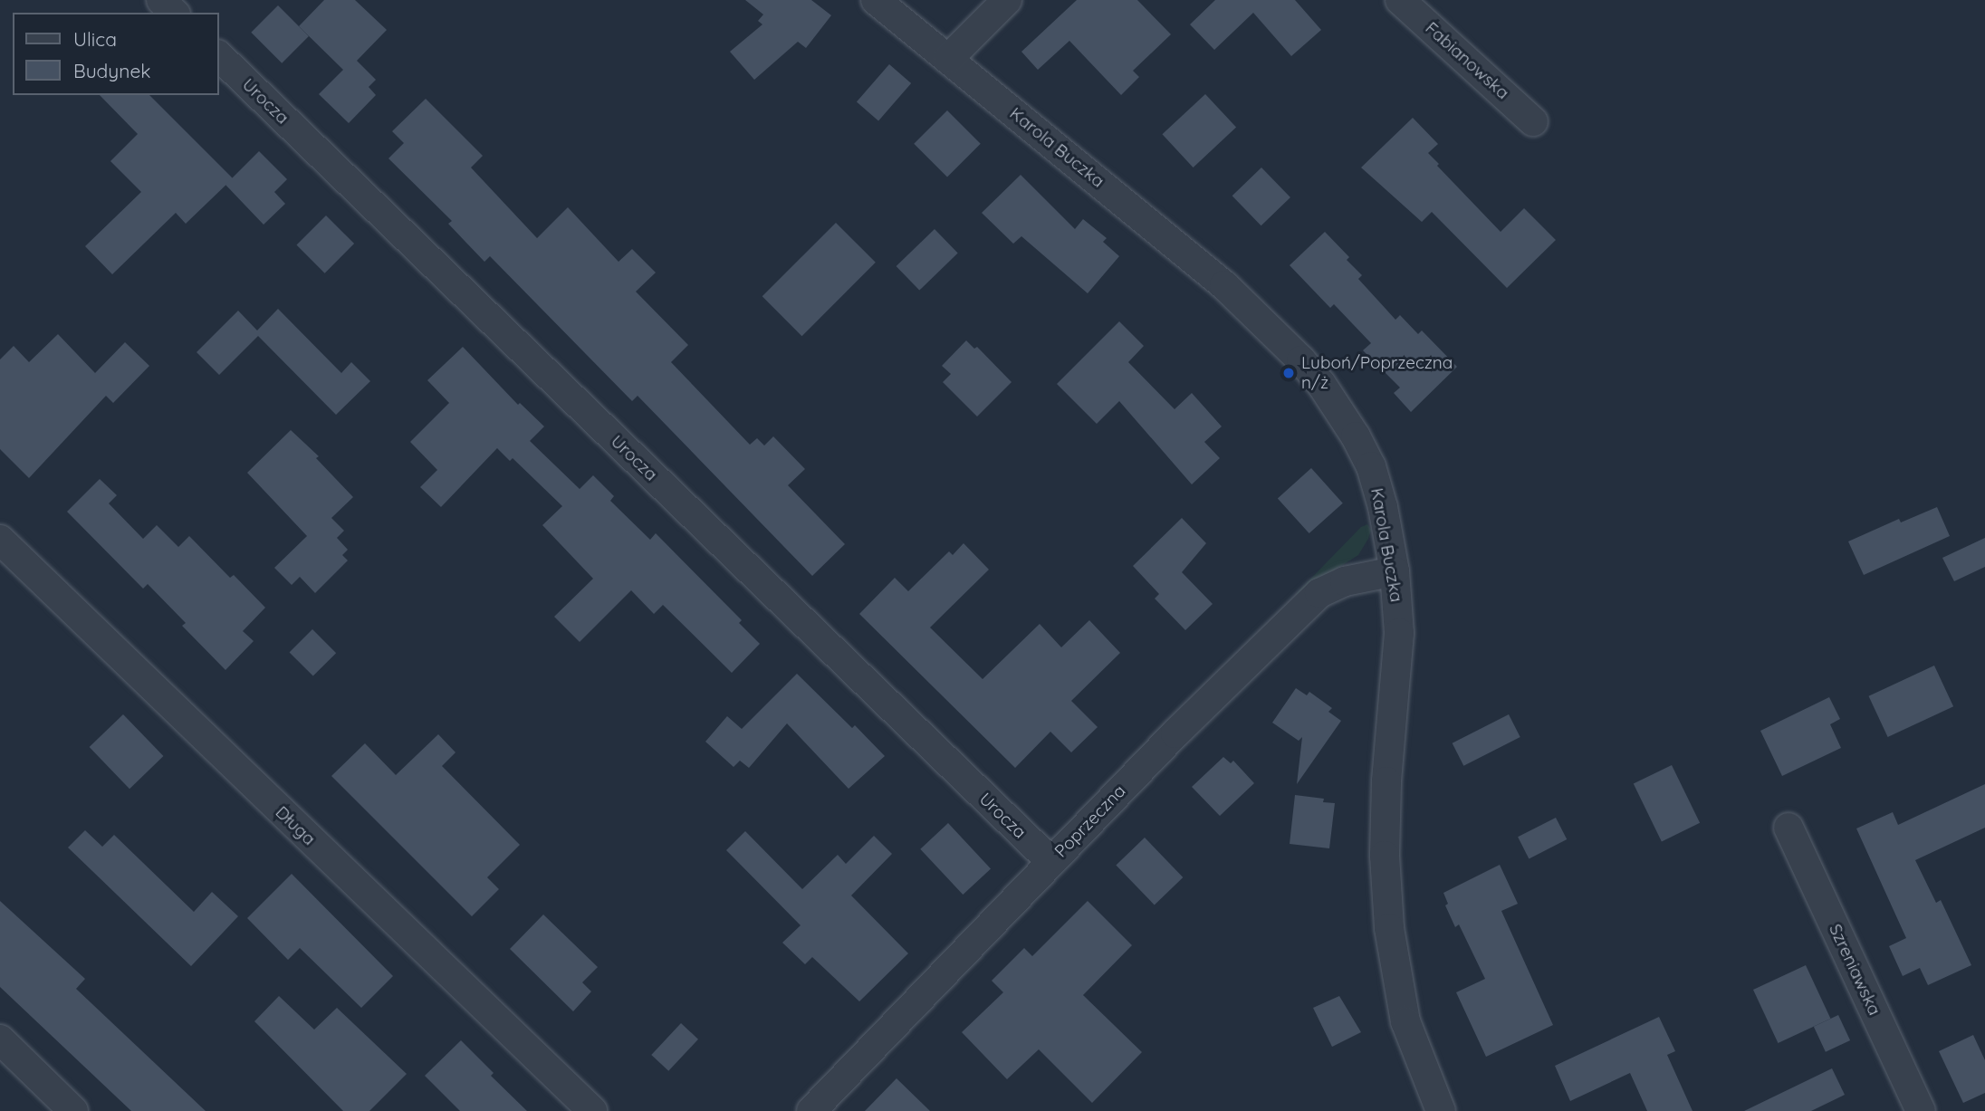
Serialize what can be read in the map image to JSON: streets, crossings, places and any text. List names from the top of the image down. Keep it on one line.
{"streets":{"street":["Fabianowska","Urocza","Karola Buczka","Poprzeczna","Długa","Szreniawska"]},"crossings":[["Urocza","Poprzeczna"],["Karola Buczka","Poprzeczna"]],"places":["Luboń/Poprzeczna n/ż"],"legend":["Ulica","Budynek"]}
